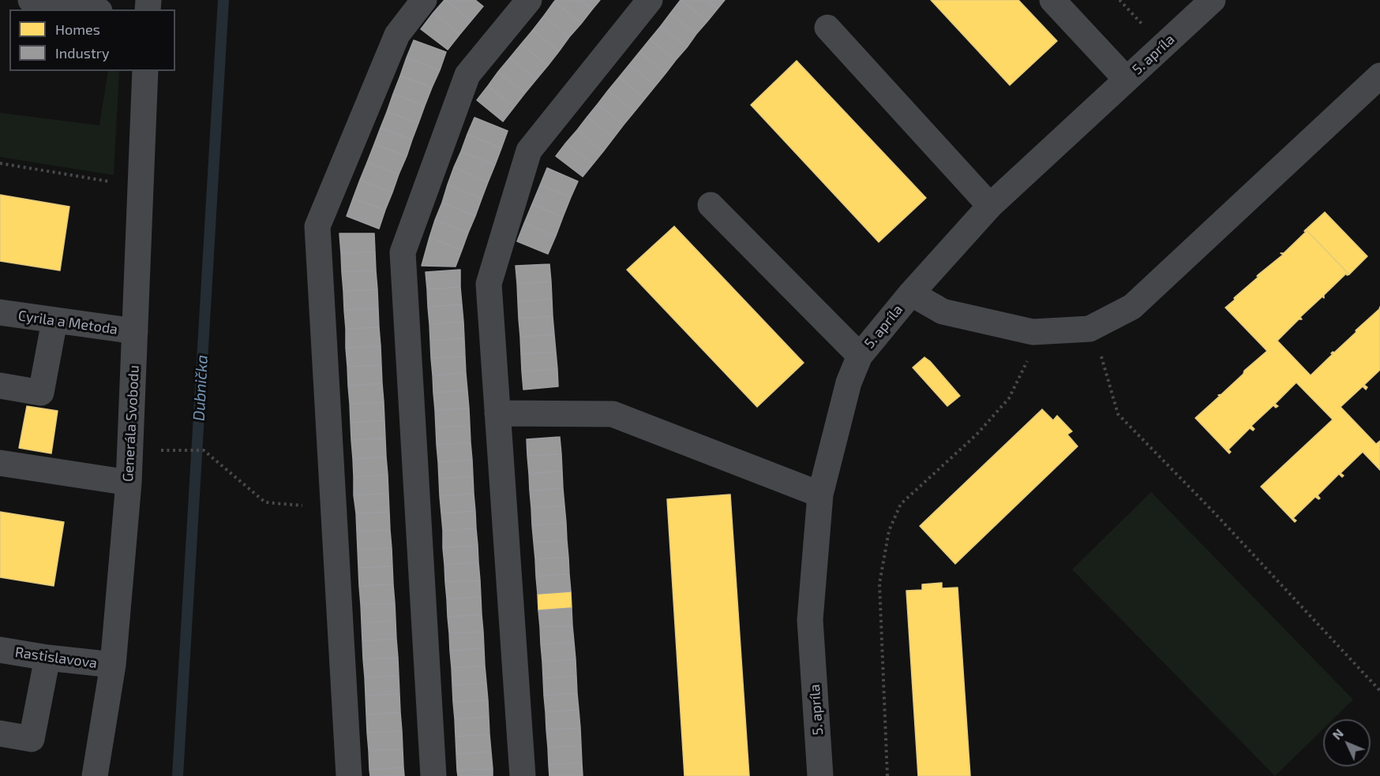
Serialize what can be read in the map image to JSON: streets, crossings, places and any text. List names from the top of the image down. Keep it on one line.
{"streets":{"street":["5. apríla","Cyrila a Metoda","Generála Svobodu","Rastislavova"]},"crossings":[["Cyrila a Metoda","Generála Svobodu"],["Generála Svobodu","Rastislavova"]],"water":["Dubnička"],"legend":["Homes","Industry"],"north":"top left"}
